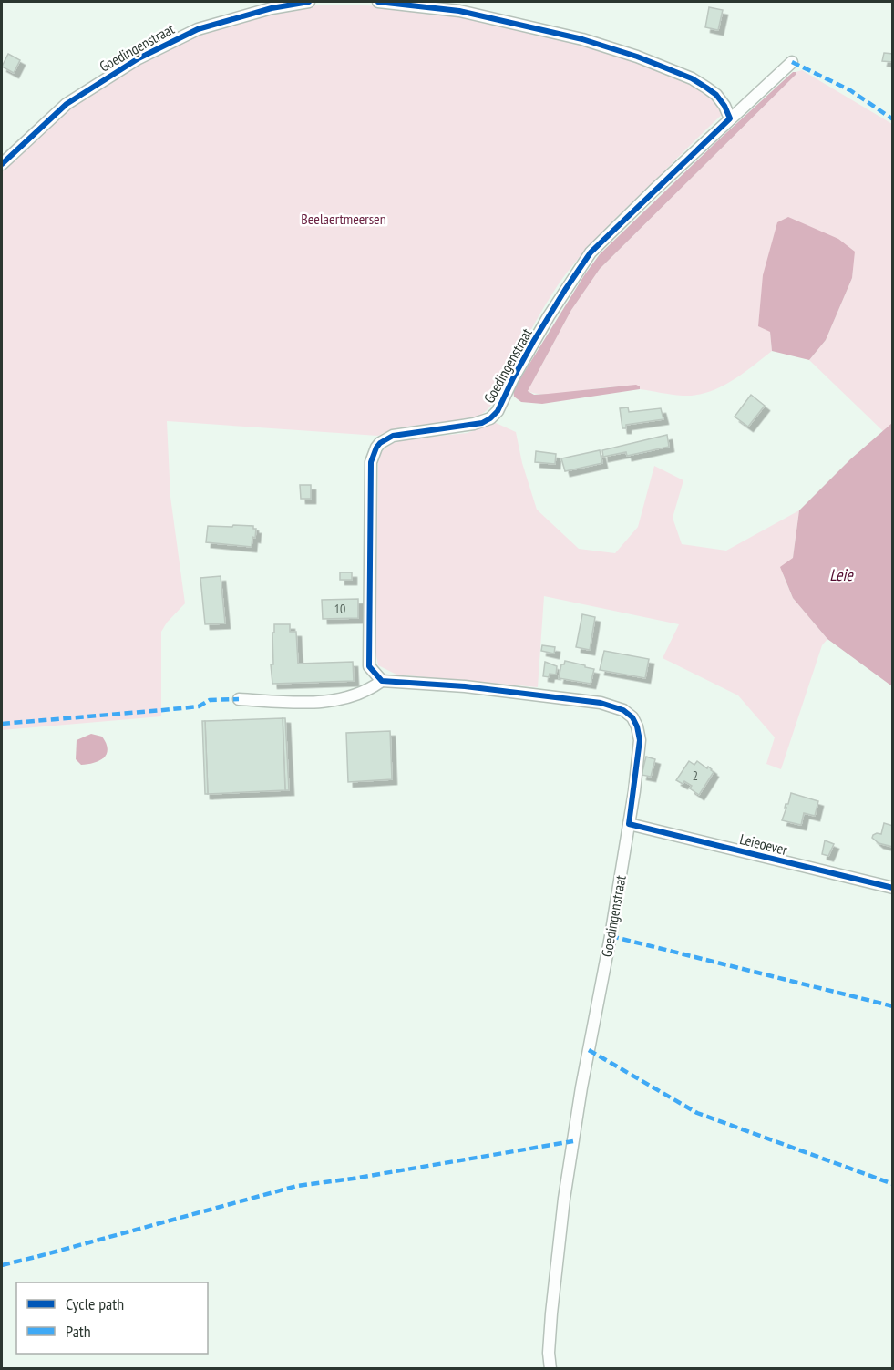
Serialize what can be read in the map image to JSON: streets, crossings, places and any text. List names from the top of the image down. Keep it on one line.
{"streets":{"street":["Goedingenstraat","Leieoever"]},"crossings":[["Goedingenstraat","Leieoever"]],"water":["Leie"],"parks":["Beelaertmeersen"],"house_numbers":["10","2"],"legend":["Cycle path","Path"]}
